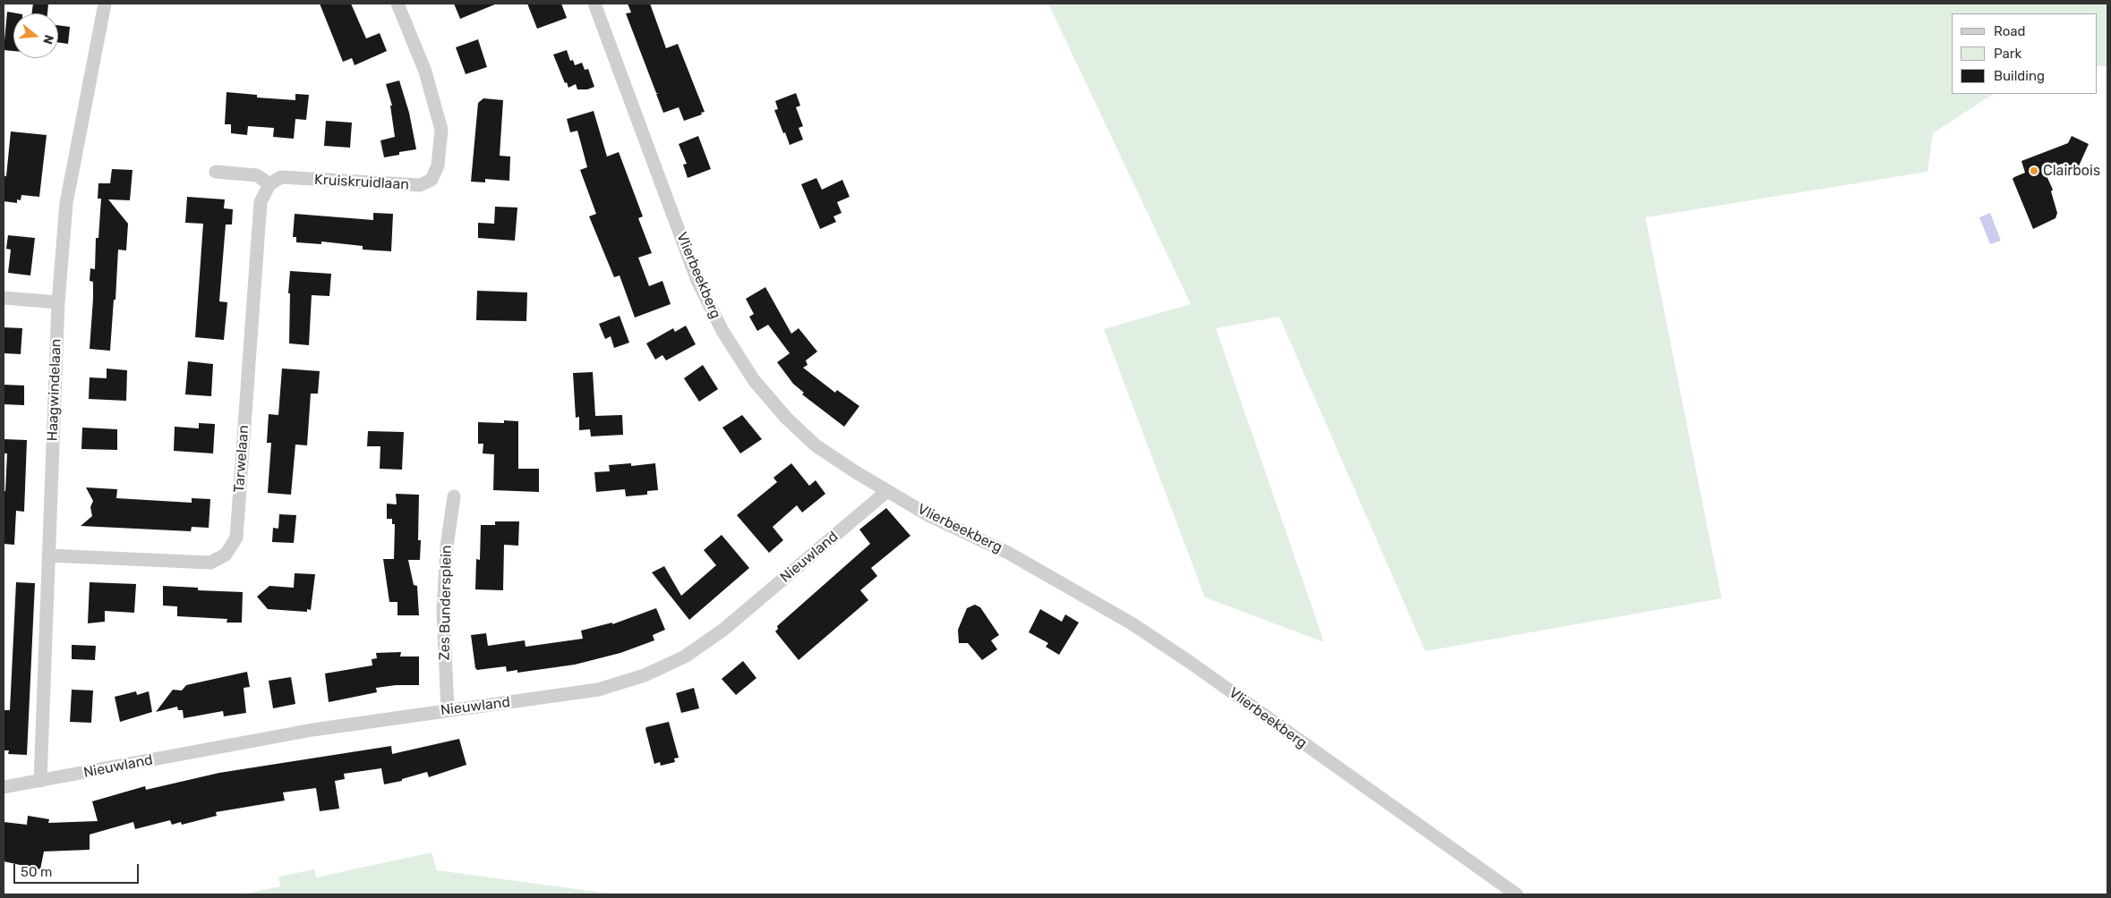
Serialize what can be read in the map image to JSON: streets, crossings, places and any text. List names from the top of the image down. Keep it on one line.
{"streets":{"street":["Kruiskruidlaan","Vlierbeekberg","Haagwindelaan","Tarwelaan","Nieuwland","Zes Bundersplein"]},"crossings":[["Kruiskruidlaan","Tarwelaan"],["Vlierbeekberg","Nieuwland"],["Haagwindelaan","Tarwelaan"],["Haagwindelaan","Nieuwland"],["Nieuwland","Zes Bundersplein"]],"places":["Clairbois"],"legend":["Road","Park","Building"],"scale_bar":"50 m","north":"right"}
